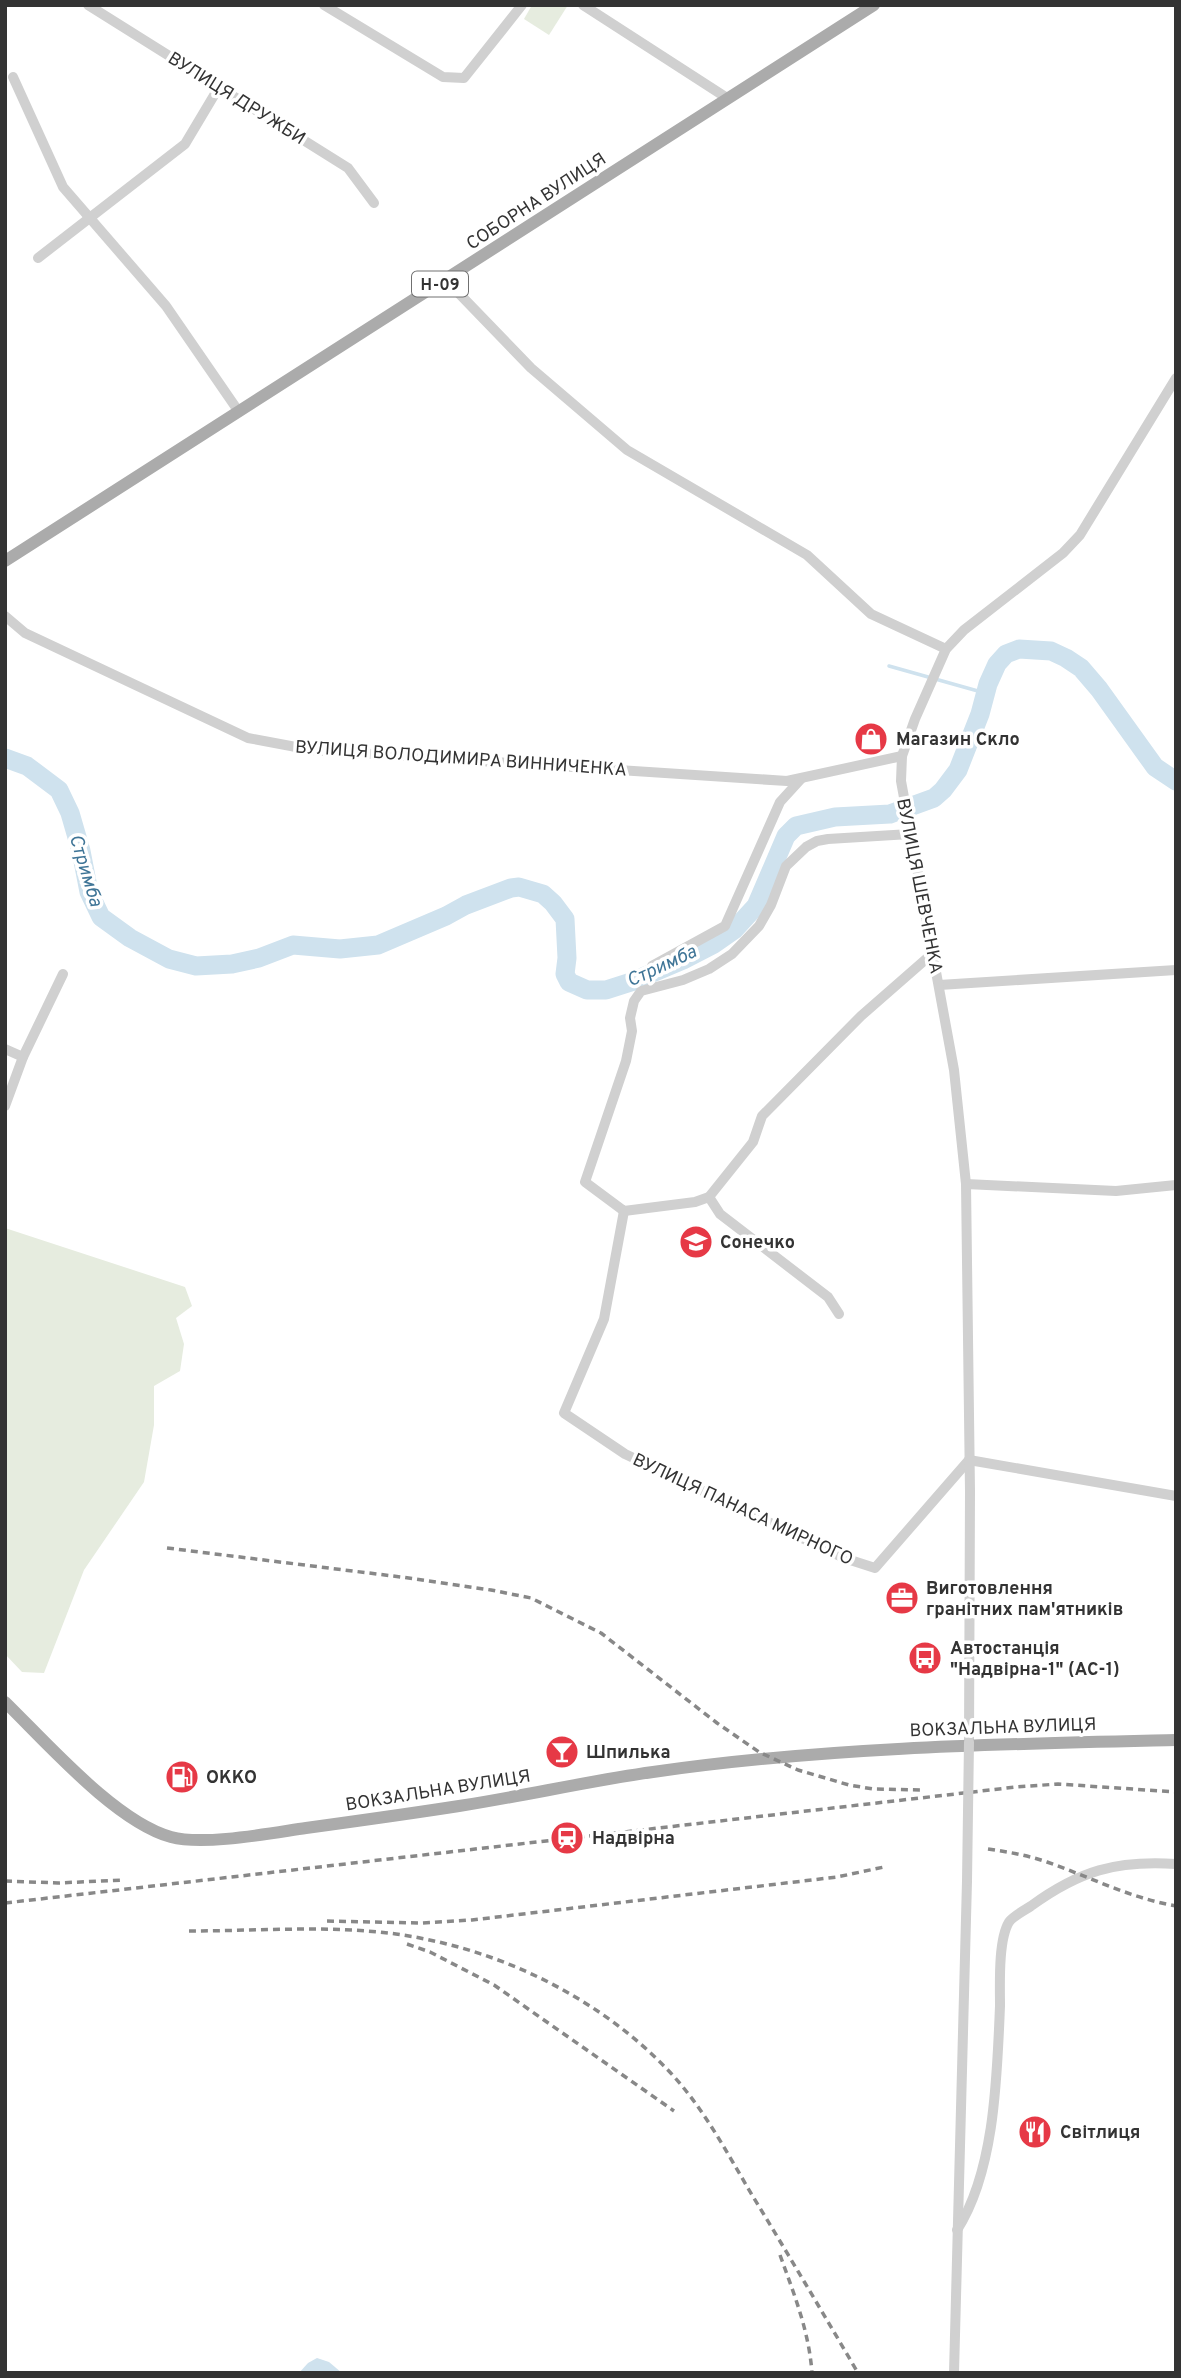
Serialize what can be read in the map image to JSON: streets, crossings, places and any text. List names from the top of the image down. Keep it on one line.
{"streets":{"main road":["СОБОРНА ВУЛИЦЯ","Н-09","ВОКЗАЛЬНА ВУЛИЦЯ"],"street":["ВУЛИЦЯ ДРУЖБИ","ВУЛИЦЯ ВОЛОДИМИРА ВИННИЧЕНКА","ВУЛИЦЯ ШЕВЧЕНКА","ВУЛИЦЯ ПАНАСА МИРНОГО"]},"crossings":[["ВУЛИЦЯ ВОЛОДИМИРА ВИННИЧЕНКА","ВУЛИЦЯ ШЕВЧЕНКА"],["ВУЛИЦЯ ШЕВЧЕНКА","ВУЛИЦЯ ПАНАСА МИРНОГО"]],"water":["Стримба"],"places":{"shop":["Магазин Скло"],"school or university":["Сонечко"],"office":["Виготовлення гранітних пам'ятників"],"bus stop":["Автостанція \"Надвірна-1\" (АС-1)"],"bar":["Шпилька"],"fuel station":["ОККО"],"station":["Надвірна"],"restaurant":["Світлиця"]}}
